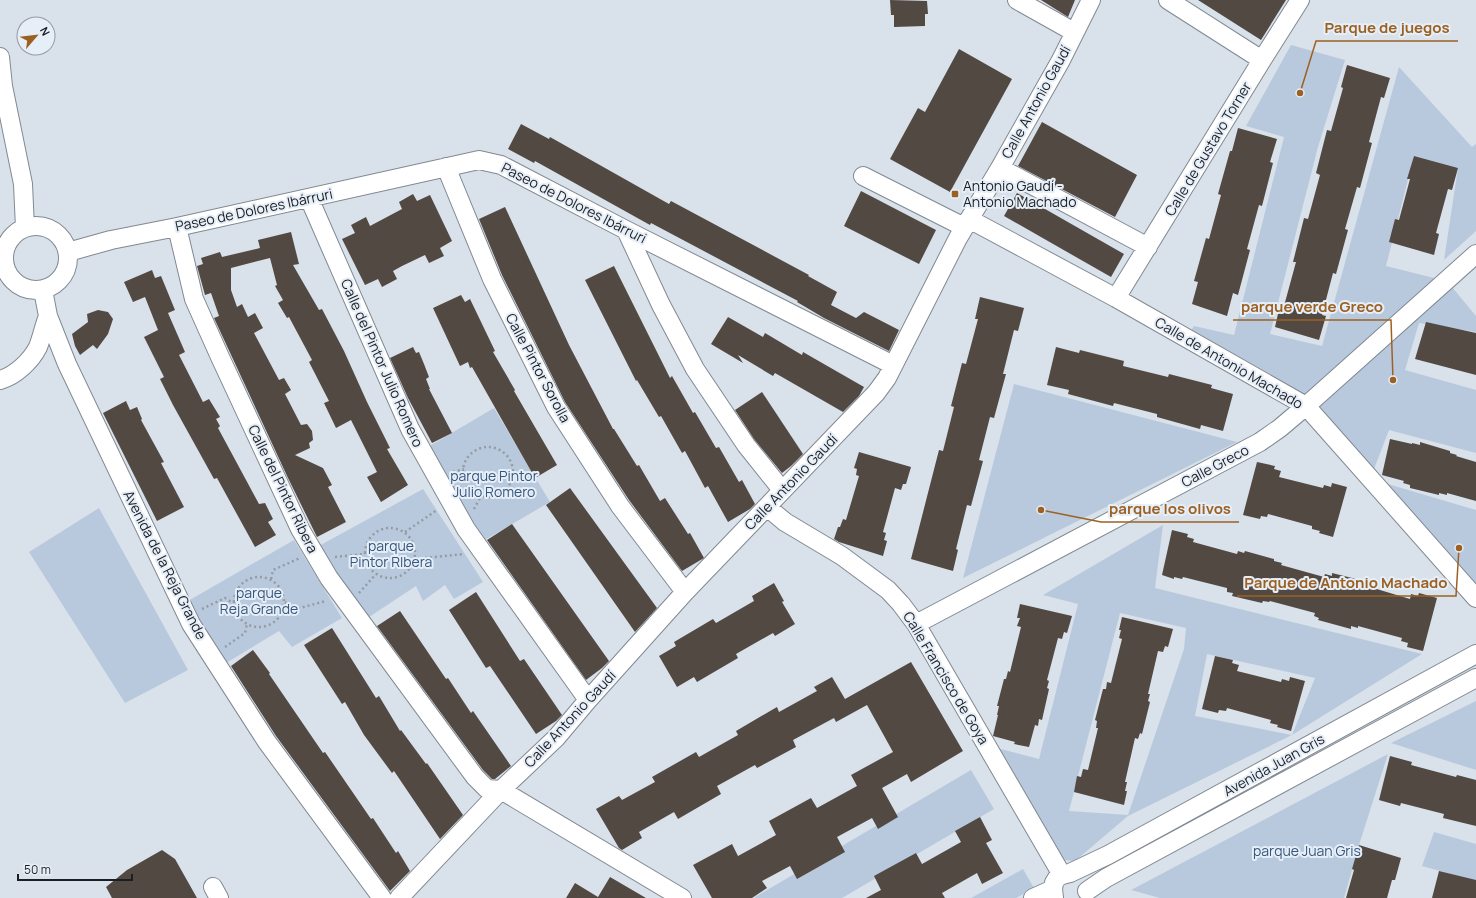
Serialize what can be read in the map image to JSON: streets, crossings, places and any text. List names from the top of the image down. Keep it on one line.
{"streets":{"street":["Calle Antonio Gaudí","Calle de Gustavo Torner","Paseo de Dolores Ibárruri","Calle del Pintor Julio Romero","Calle de Antonio Machado","Calle Pintor Sorolla","Calle Greco","Calle del Pintor Ribera","Avenida de la Reja Grande","Calle Francisco de Goya","Avenida Juan Gris"]},"crossings":[["Calle Antonio Gaudí","Paseo de Dolores Ibárruri"],["Calle Antonio Gaudí","Calle del Pintor Julio Romero"],["Calle Antonio Gaudí","Calle de Antonio Machado"],["Calle Antonio Gaudí","Calle Pintor Sorolla"],["Calle Antonio Gaudí","Calle del Pintor Ribera"],["Calle Antonio Gaudí","Calle Francisco de Goya"],["Calle de Gustavo Torner","Calle de Antonio Machado"],["Paseo de Dolores Ibárruri","Calle del Pintor Julio Romero"],["Paseo de Dolores Ibárruri","Calle Pintor Sorolla"],["Paseo de Dolores Ibárruri","Calle del Pintor Ribera"],["Paseo de Dolores Ibárruri","Avenida de la Reja Grande"],["Calle de Antonio Machado","Calle Greco"],["Calle Greco","Calle Francisco de Goya"],["Calle Francisco de Goya","Avenida Juan Gris"]],"parks":["parque Pintor Julio Romero","parque Pintor RIbera","parque Reja Grande","parque Juan Gris"],"places":{"other":["Parque de juegos","parque verde Greco","parque los olivos","Parque de Antonio Machado"],"transit":["Antonio Gaudí - Antonio Machado"]},"scale_bar":"50 m","north":"top right"}
